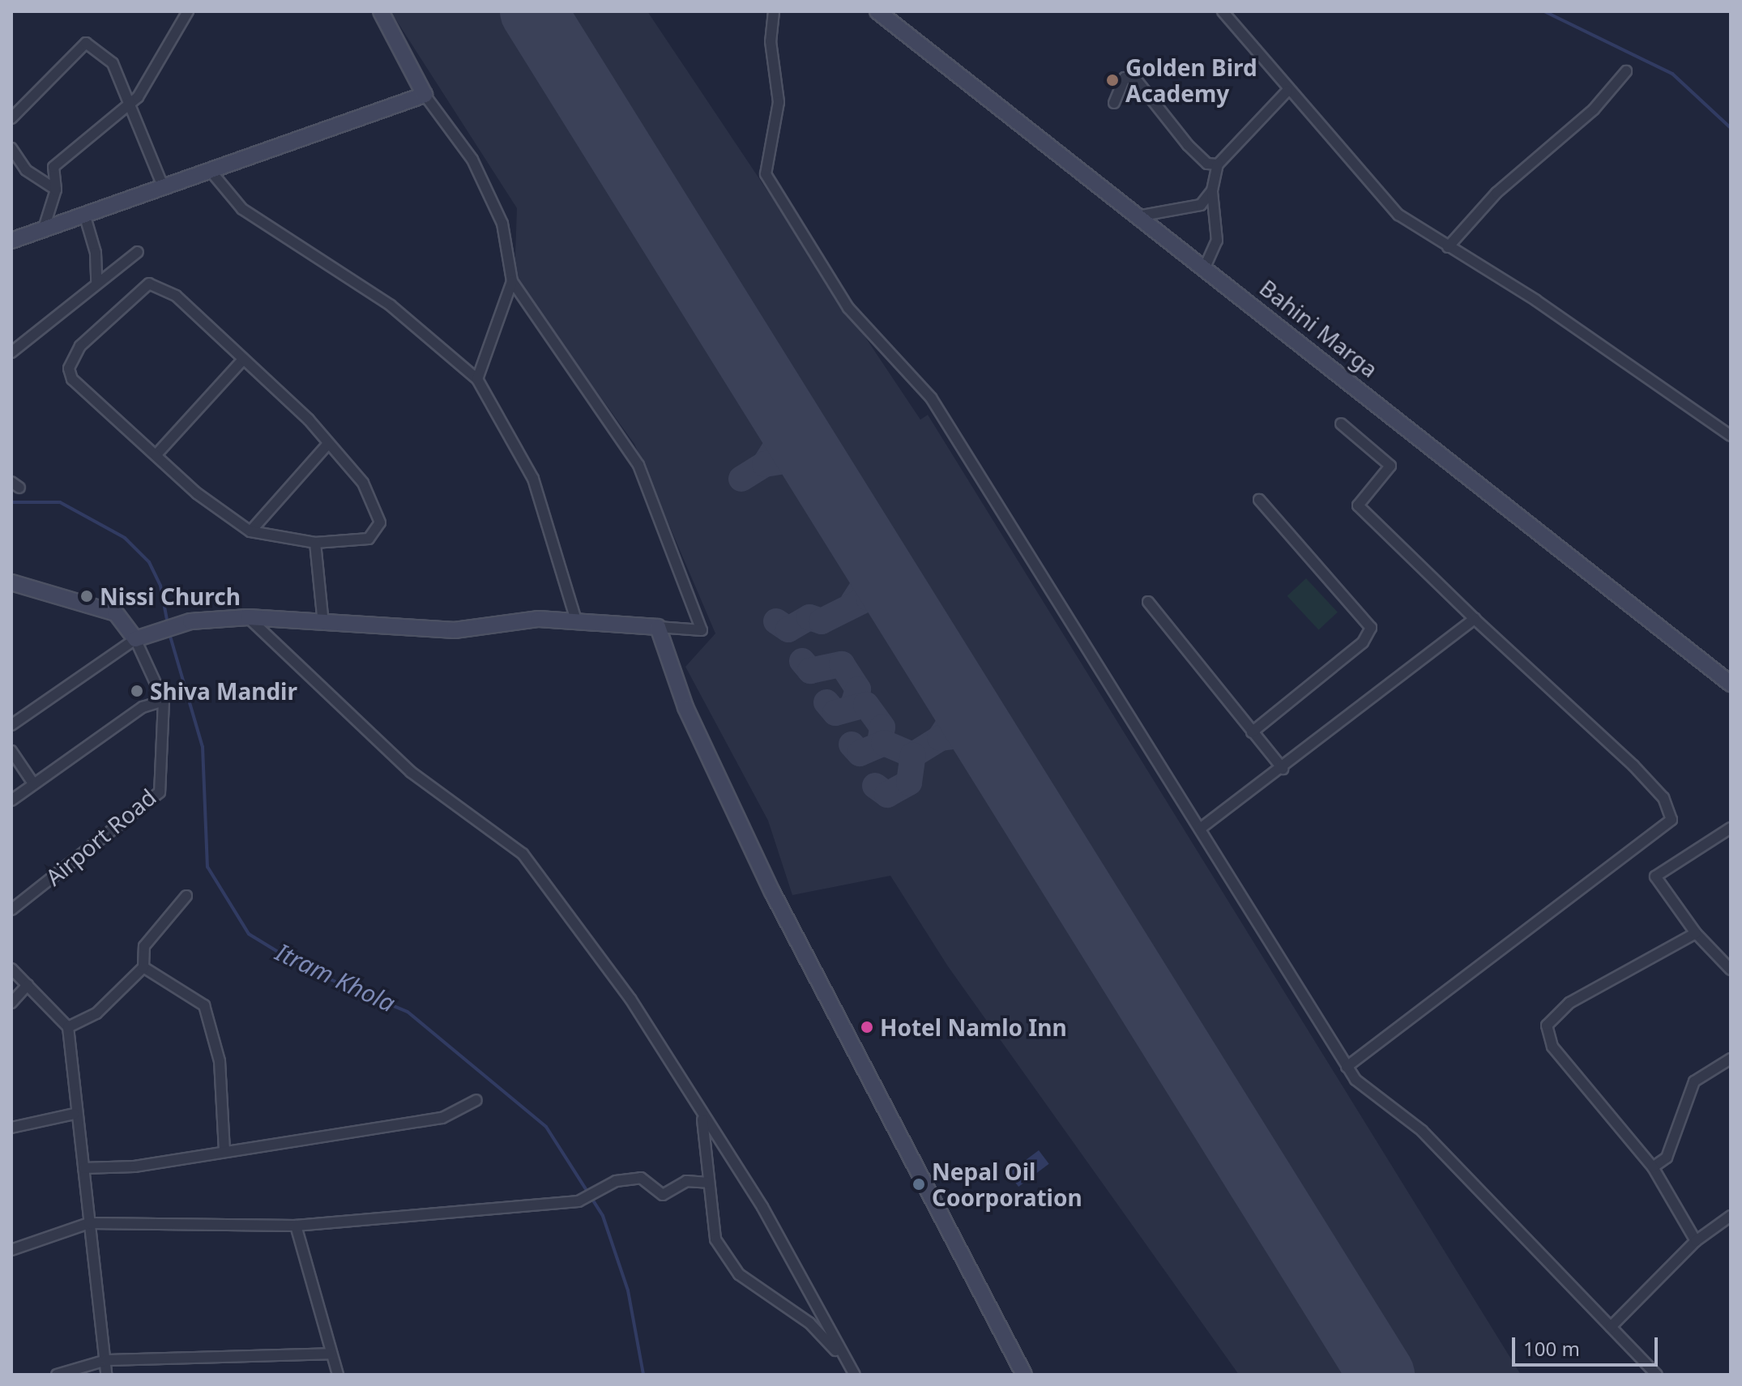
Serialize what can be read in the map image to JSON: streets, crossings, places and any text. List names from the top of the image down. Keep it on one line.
{"streets":{"street":["Bahini Marga","Airport Road"]},"water":["Itram Khola"],"places":["Golden Bird Academy","Nissi Church","Shiva Mandir","Hotel Namlo Inn","Nepal Oil Coorporation"],"scale_bar":"100 m"}
